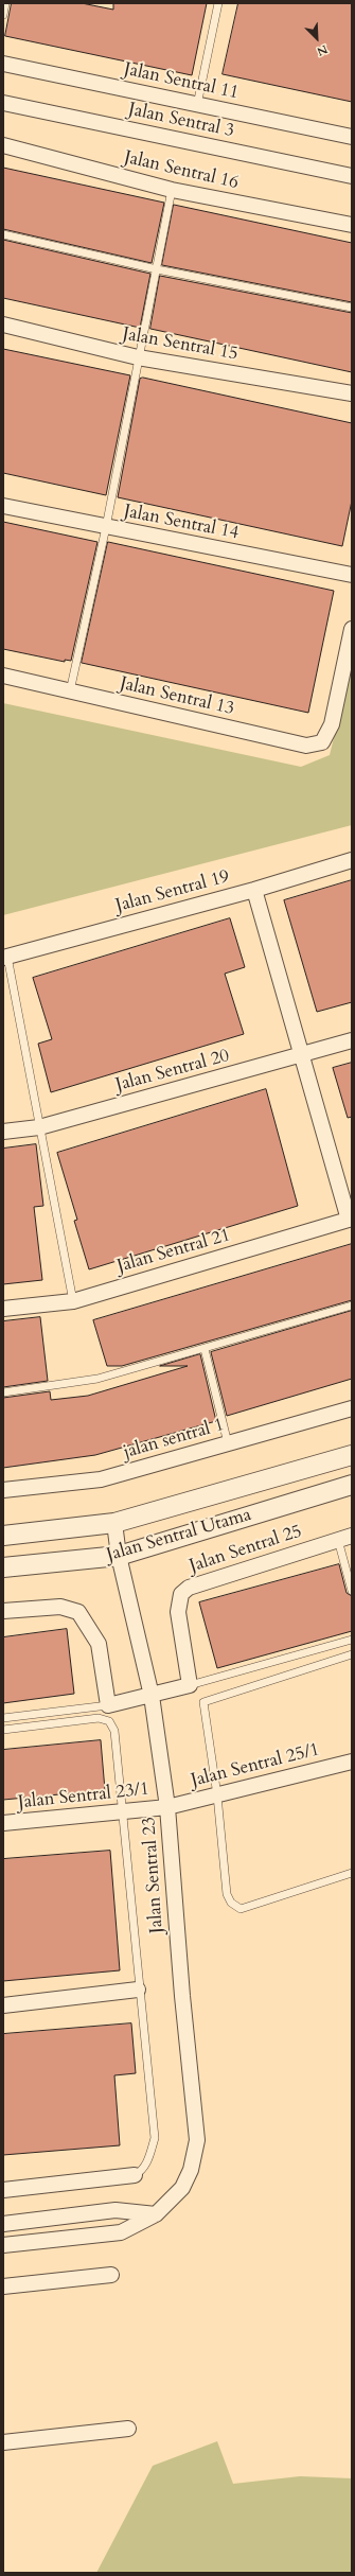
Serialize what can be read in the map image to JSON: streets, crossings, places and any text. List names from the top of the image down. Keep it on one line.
{"streets":{"street":["Jalan Sentral 11","Jalan Sentral 3","Jalan Sentral 16","Jalan Sentral 15","Jalan Sentral 14","Jalan Sentral 13","Jalan Sentral 19","Jalan Sentral 20","Jalan Sentral 21","jalan sentral 1","Jalan Sentral Utama","Jalan Sentral 25","Jalan Sentral 25/1","Jalan Sentral 23/1","Jalan Sentral 23"]},"crossings":[["Jalan Sentral Utama","Jalan Sentral 23"],["Jalan Sentral 25/1","Jalan Sentral 23/1"],["Jalan Sentral 25/1","Jalan Sentral 23"],["Jalan Sentral 23/1","Jalan Sentral 23"]],"north":"bottom right"}
